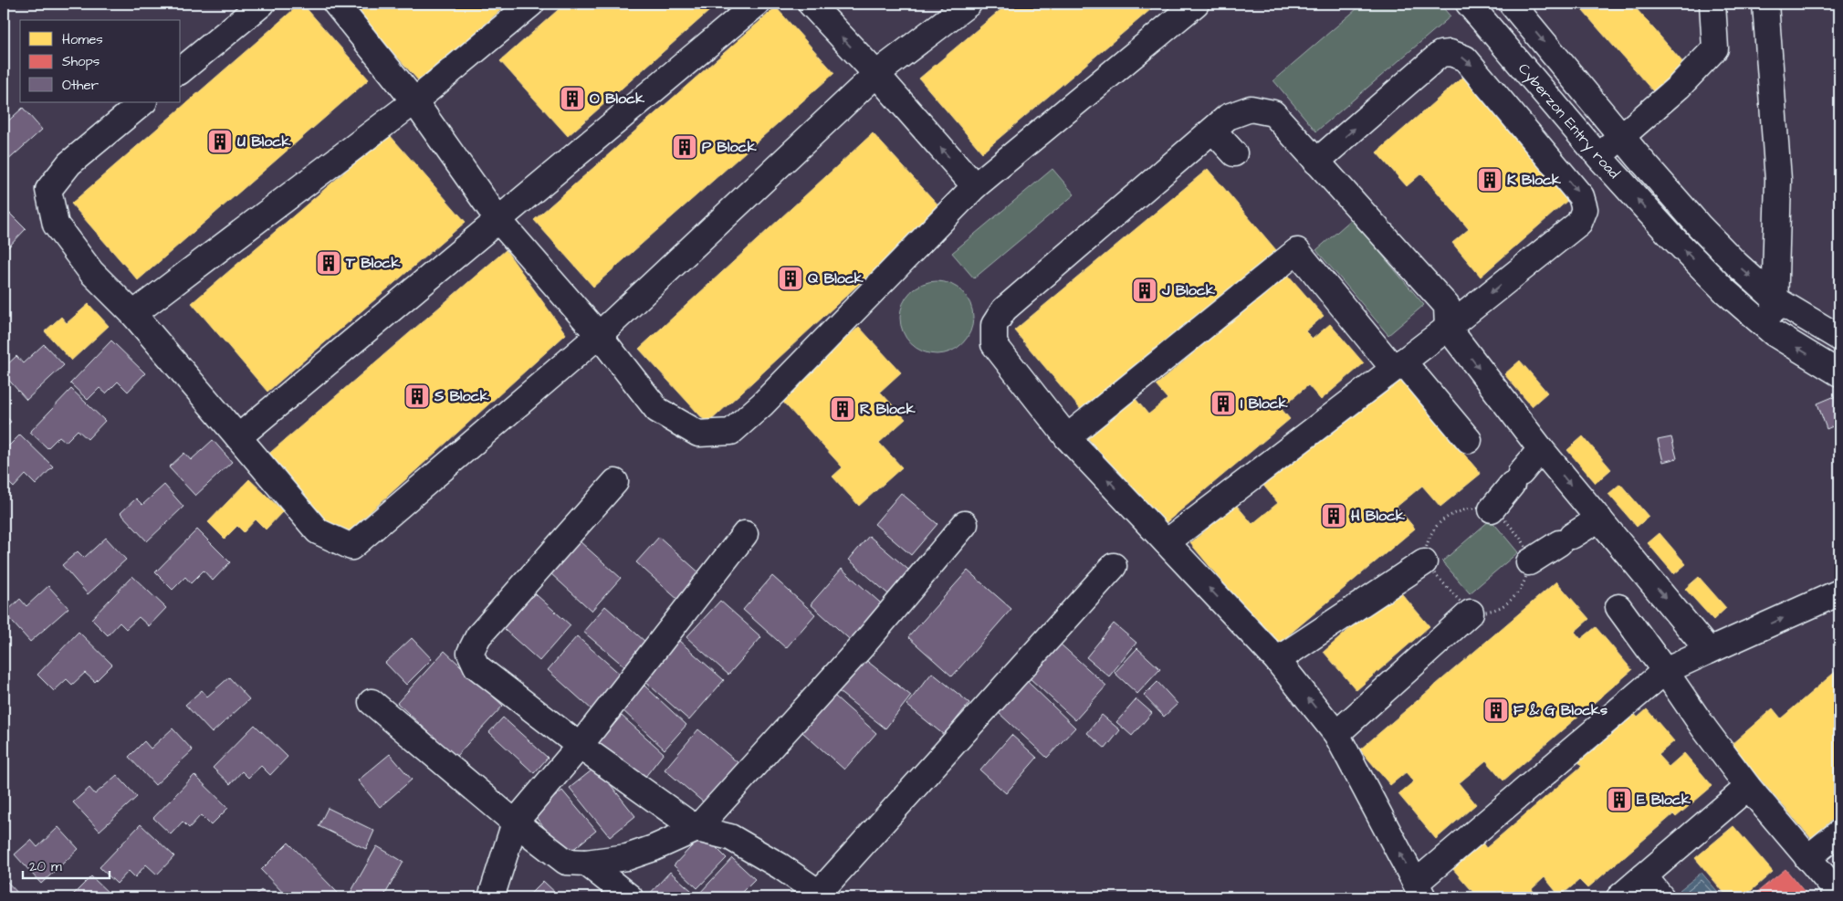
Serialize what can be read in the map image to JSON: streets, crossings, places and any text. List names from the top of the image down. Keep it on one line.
{"streets":{"street":["Cyberzon Entry road"]},"places":{"building":["O Block","U Block","P Block","K Block","T Block","Q Block","J Block","S Block","I Block","R Block","H Block","F & G Blocks","E Block"]},"legend":["Homes","Shops","Other"],"scale_bar":"20 m"}
